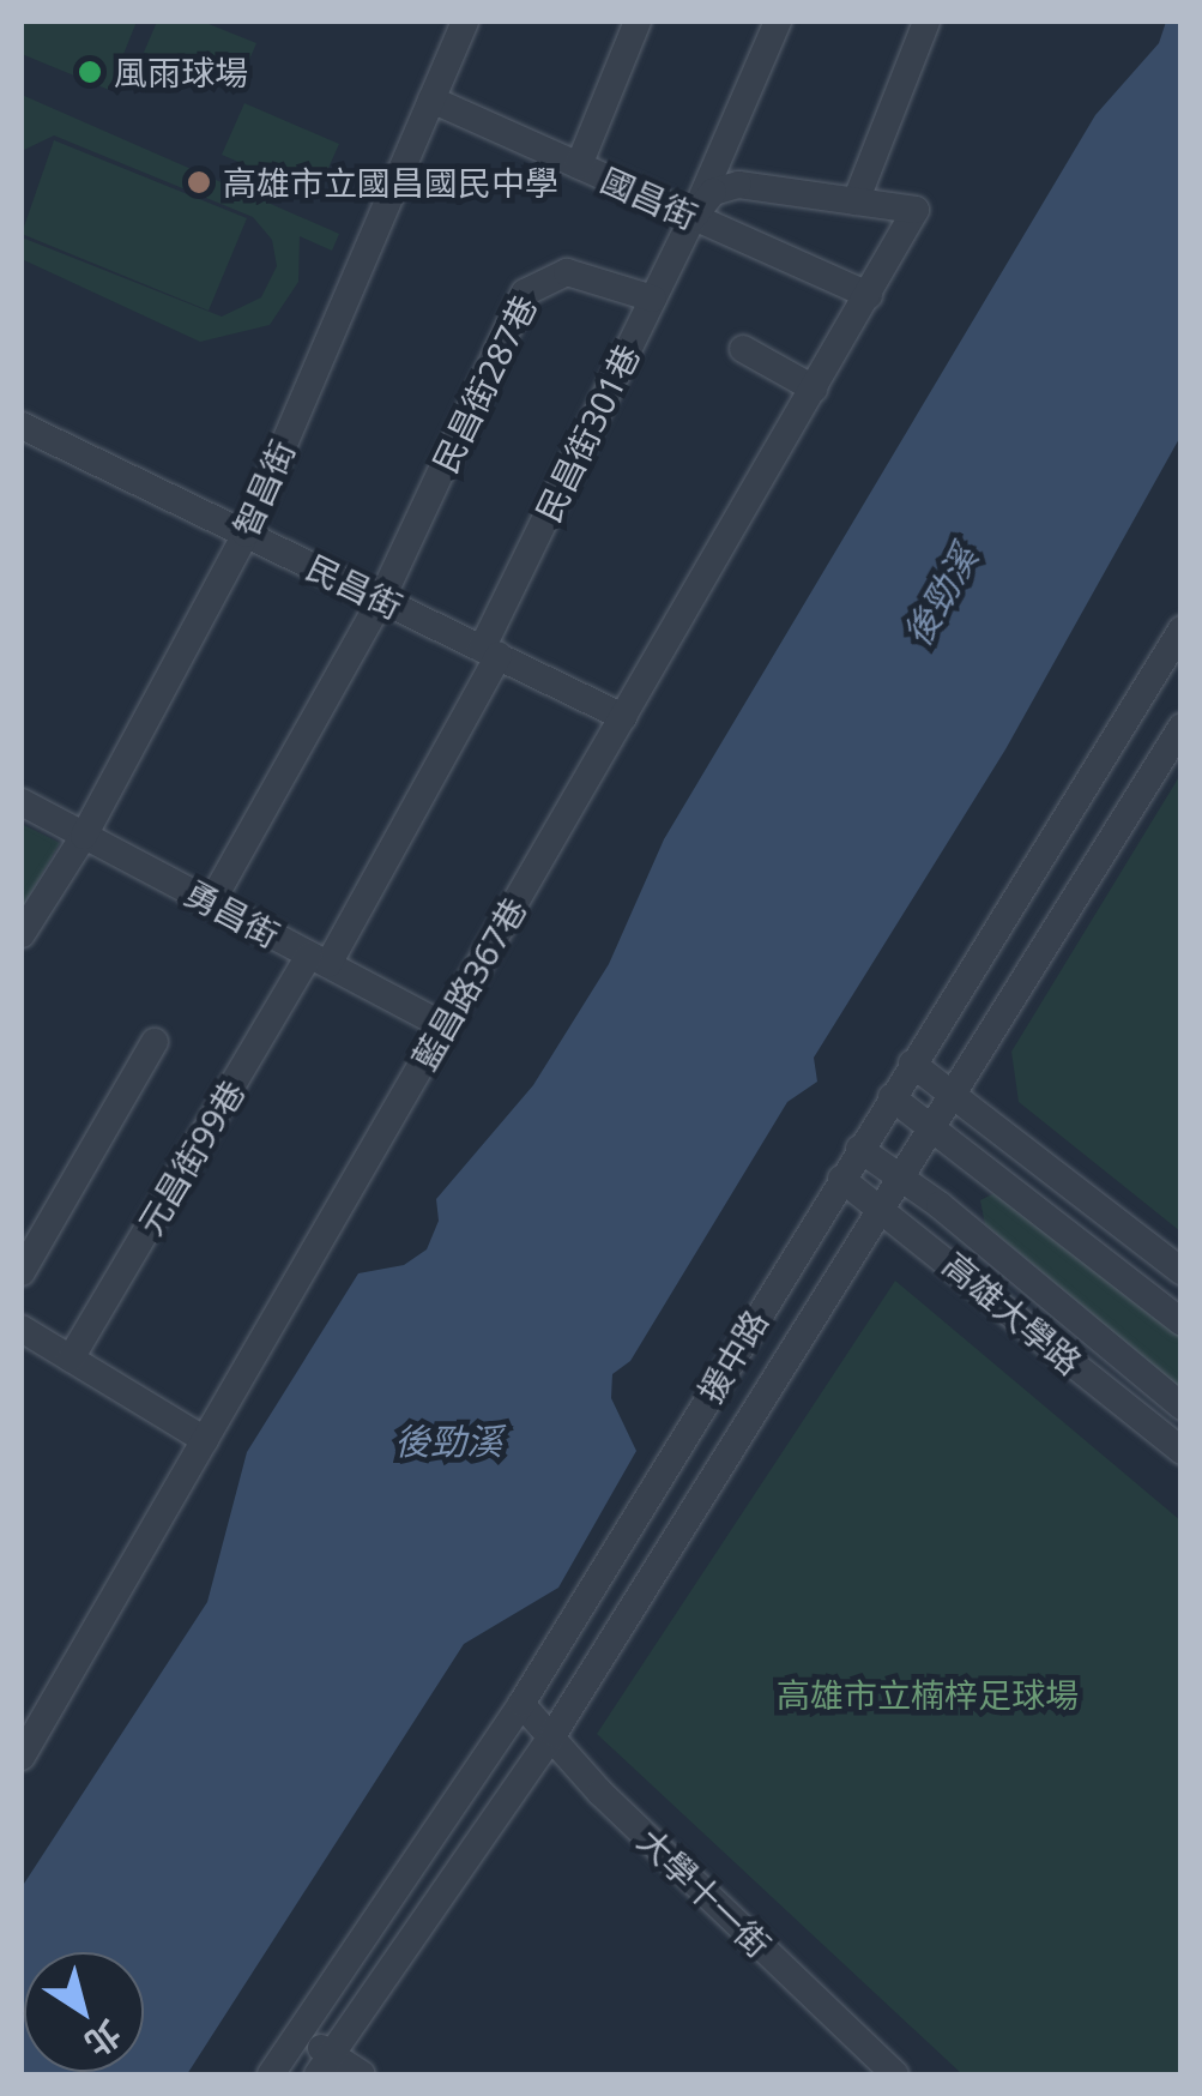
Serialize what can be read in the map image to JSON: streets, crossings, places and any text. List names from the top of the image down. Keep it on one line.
{"streets":{"street":["國昌街","民昌街287巷","民昌街301巷","智昌街","民昌街","勇昌街","藍昌路367巷","元昌街99巷","高雄大學路","援中路","大學十一街"]},"crossings":[["國昌街","民昌街301巷"],["國昌街","智昌街"],["國昌街","藍昌路367巷"],["民昌街287巷","民昌街301巷"],["民昌街287巷","民昌街"],["民昌街287巷","勇昌街"],["民昌街301巷","民昌街"],["民昌街301巷","勇昌街"],["民昌街301巷","元昌街99巷"],["智昌街","民昌街"],["智昌街","勇昌街"],["民昌街","藍昌路367巷"],["勇昌街","藍昌路367巷"],["勇昌街","元昌街99巷"],["高雄大學路","援中路"],["援中路","大學十一街"]],"water":["後勁溪"],"parks":["高雄市立楠梓足球場"],"places":["風雨球場","高雄市立國昌國民中學"],"north":"bottom right"}
